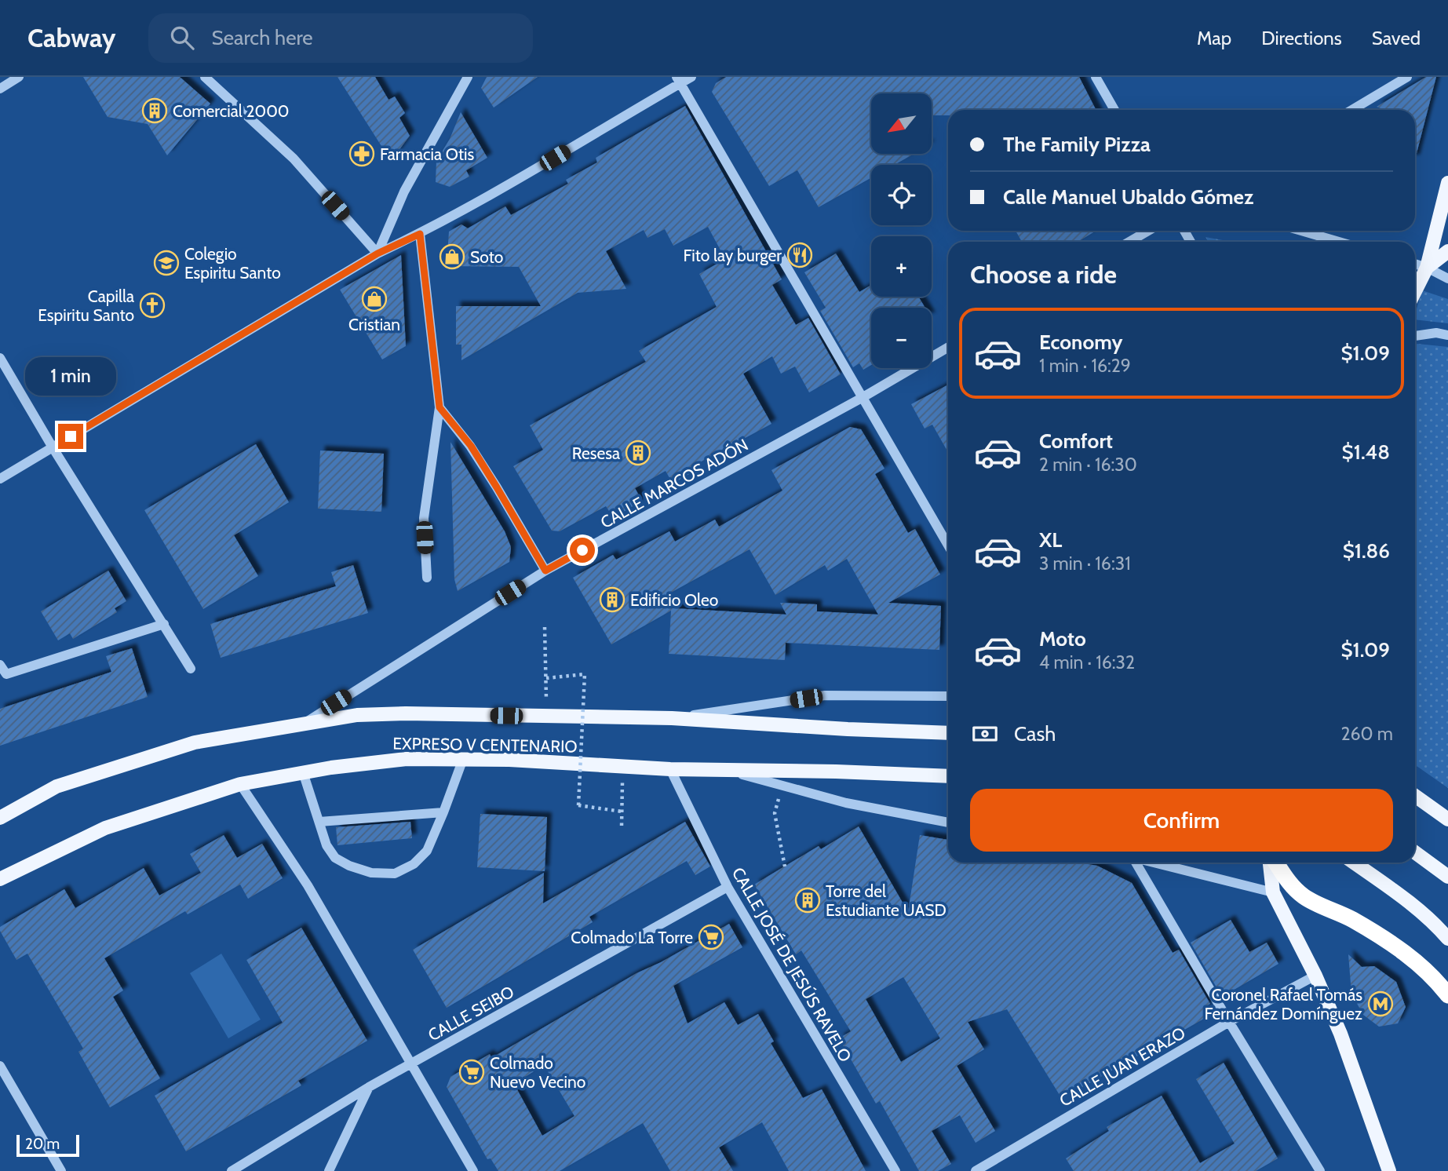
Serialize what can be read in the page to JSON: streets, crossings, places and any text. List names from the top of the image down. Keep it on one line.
{"streets":{"main road":["EXPRESO V CENTENARIO"],"street":["CALLE MARCOS ADÓN","CALLE JOSÉ DE JESÚS RAVELO","CALLE SEIBO","CALLE JUAN ERAZO"]},"crossings":[["CALLE MARCOS ADÓN","EXPRESO V CENTENARIO"],["EXPRESO V CENTENARIO","CALLE JOSÉ DE JESÚS RAVELO"],["CALLE JOSÉ DE JESÚS RAVELO","CALLE SEIBO"]],"places":{"building":["Comercial 2000","Resesa","Edificio Oleo","Torre del Estudiante UASD"],"pharmacy":["Farmacia Otis"],"restaurant":["Fito lay burger"],"shop":["Soto","Cristian"],"school or university":["Colegio Espiritu Santo"],"church":["Capilla Espiritu Santo"],"supermarket":["Colmado La Torre","Colmado Nuevo Vecino"],"metro station":["Coronel Rafael Tomás Fernández Domínguez"]},"scale_bar":"20 m","north":"bottom left","page":{"header":"Cabway","search":"Search here","nav":["Map","Directions","Saved"],"map_buttons":["+","−"],"banner":["The Family Pizza","Calle Manuel Ubaldo Gómez"],"heading":"Choose a ride","list":[{"name":"Economy","note":"1 min · 16:29","value":"$1.09"},{"name":"Comfort","note":"2 min · 16:30","value":"$1.48"},{"name":"XL","note":"3 min · 16:31","value":"$1.86"},{"name":"Moto","note":"4 min · 16:32","value":"$1.09"}],"bubble":"1 min","pay":["Cash","260 m"],"buttons":"Confirm","scale":"20 m"}}
